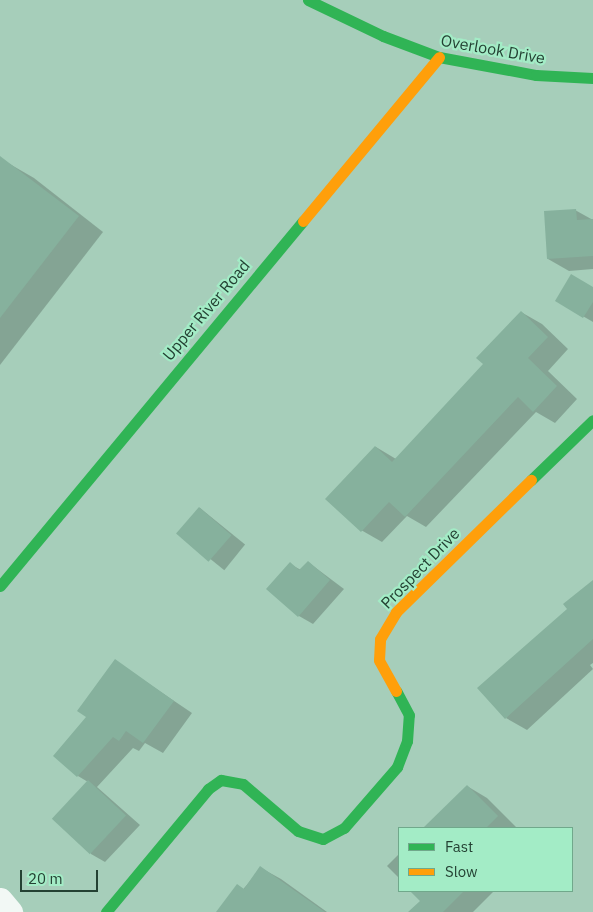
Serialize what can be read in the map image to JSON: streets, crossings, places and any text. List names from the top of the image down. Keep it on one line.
{"streets":{"street":["Overlook Drive","Upper River Road","Prospect Drive"]},"crossings":[["Overlook Drive","Upper River Road"]],"legend":["Fast","Slow"],"scale_bar":"20 m"}
